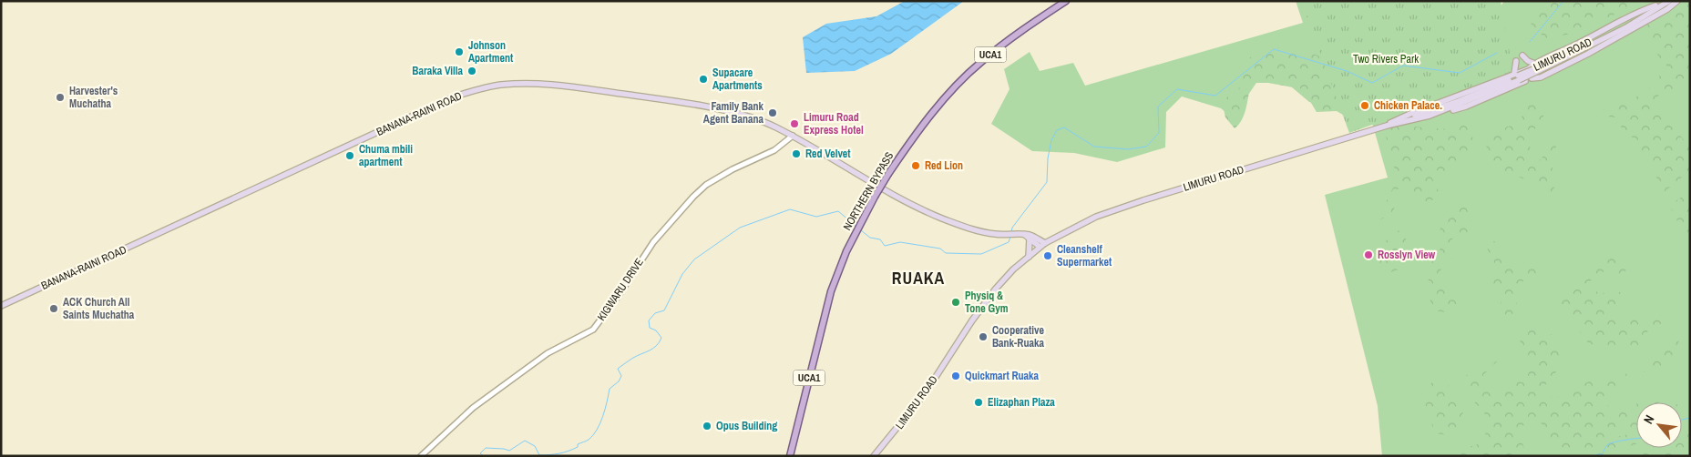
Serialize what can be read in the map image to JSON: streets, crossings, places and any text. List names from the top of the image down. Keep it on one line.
{"streets":{"main road":["UCA1","LIMURU ROAD","BANANA-RAINI ROAD","NORTHERN BYPASS"],"street":["KIGWARU DRIVE"]},"crossings":[["BANANA-RAINI ROAD","KIGWARU DRIVE"]],"districts":["RUAKA"],"parks":["Two Rivers Park"],"places":["Johnson Apartment","Baraka Villa","Supacare Apartments","Harvester's Muchatha","Chicken Palace.","Family Bank Agent Banana","Limuru Road Express Hotel","Red Velvet","Chuma mbili apartment","Red Lion","Rosslyn View","Cleanshelf Supermarket","Physiq & Tone Gym","ACK Church All Saints Muchatha","Cooperative Bank-Ruaka","Quickmart Ruaka","Elizaphan Plaza","Opus Building"],"north":"top left"}
